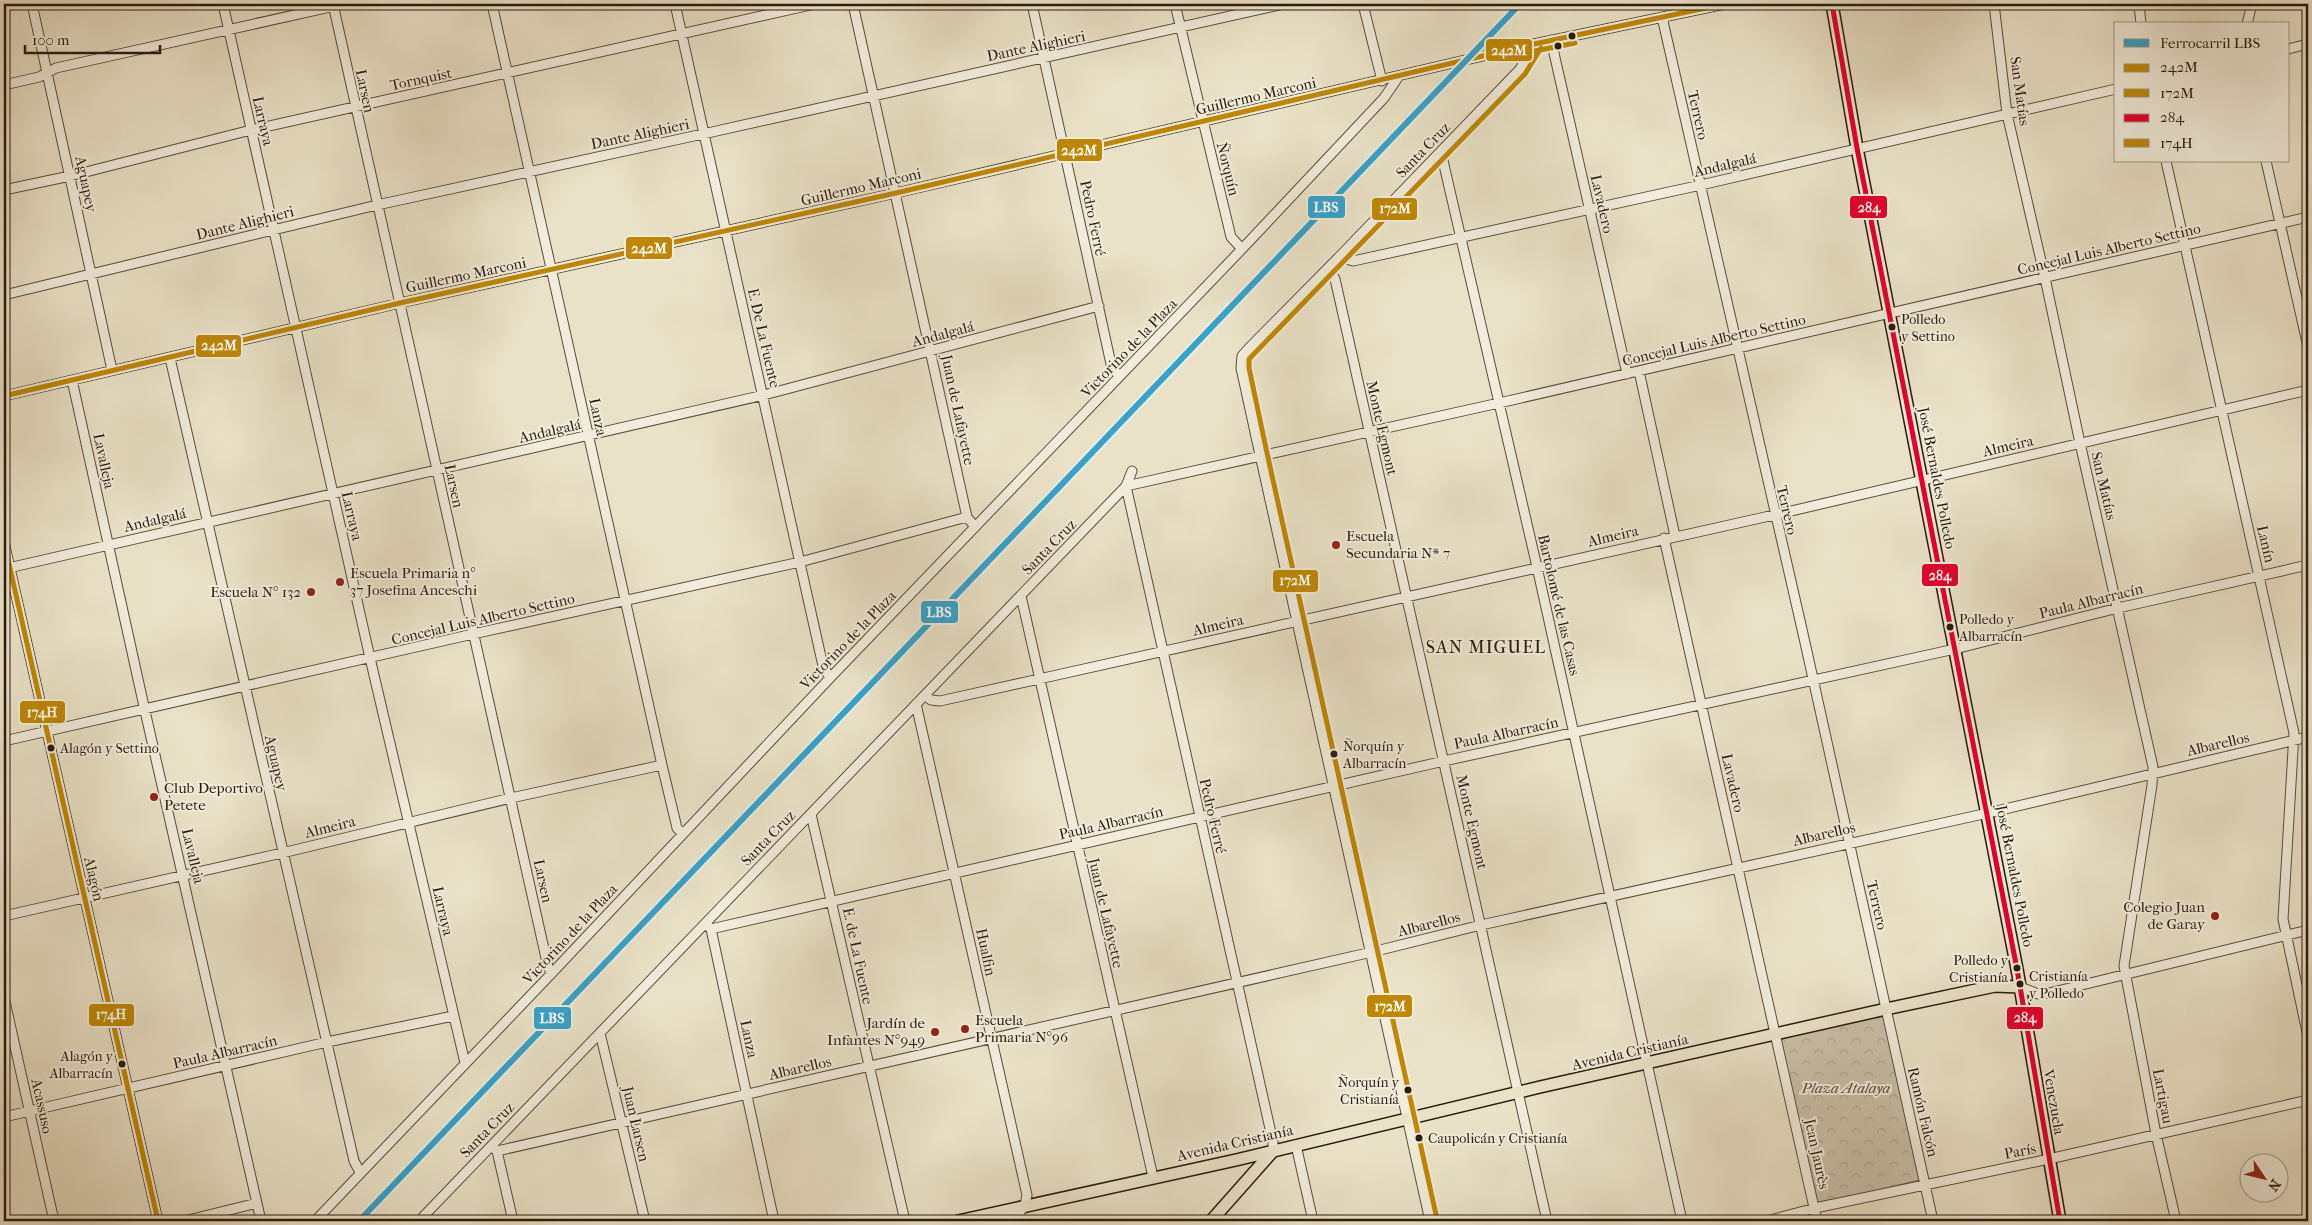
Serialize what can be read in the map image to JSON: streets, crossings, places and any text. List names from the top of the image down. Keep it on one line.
{"streets":{"main road":["José Bernaldes Polledo","Avenida Cristianía","Venezuela"],"street":["Dante Alighieri","Tornquist","Larsen","San Matías","Guillermo Marconi","Terrero","Larraya","Santa Cruz","Andalgalá","Ñorquín","Aguapey","Lavadero","Pedro Ferré","Concejal Luis Alberto Settino","E. De La Fuente","Victorino de la Plaza","Juan de Lafayette","Lanza","Monte Egmont","Almeira","Lavalleja","Lanín","Paula Albarracín","Bartolomé de las Casas","Albarellos","Alagón","Hualfin","E. de La Fuente","Lartigau","Acassuso","Ramón Falcón","Juan Larsen","París","Jean Jaurès"]},"crossings":[["Dante Alighieri","Larsen"],["Dante Alighieri","Larraya"],["Dante Alighieri","Ñorquín"],["Dante Alighieri","Aguapey"],["Dante Alighieri","Pedro Ferré"],["Dante Alighieri","E. De La Fuente"],["Dante Alighieri","Juan de Lafayette"],["Dante Alighieri","Lanza"],["Tornquist","Larsen"],["Tornquist","Larraya"],["Tornquist","Aguapey"],["Tornquist","E. De La Fuente"],["Tornquist","Lanza"],["Larsen","Guillermo Marconi"],["Larsen","Andalgalá"],["Larsen","Concejal Luis Alberto Settino"],["Larsen","Victorino de la Plaza"],["Larsen","Almeira"],["San Matías","Andalgalá"],["San Matías","Concejal Luis Alberto Settino"],["San Matías","Almeira"],["San Matías","Paula Albarracín"],["San Matías","Albarellos"],["San Matías","Avenida Cristianía"],["San Matías","Lartigau"],["Guillermo Marconi","Terrero"],["Guillermo Marconi","Larraya"],["Guillermo Marconi","Santa Cruz"],["Guillermo Marconi","Ñorquín"],["Guillermo Marconi","Aguapey"],["Guillermo Marconi","Lavadero"],["Guillermo Marconi","Pedro Ferré"],["Guillermo Marconi","E. De La Fuente"],["Guillermo Marconi","Victorino de la Plaza"],["Guillermo Marconi","Juan de Lafayette"],["Guillermo Marconi","Lanza"],["Guillermo Marconi","Lavalleja"],["Terrero","Andalgalá"],["Terrero","Concejal Luis Alberto Settino"],["Terrero","Almeira"],["Terrero","Paula Albarracín"],["Terrero","Albarellos"],["Terrero","Avenida Cristianía"],["Terrero","Ramón Falcón"],["Larraya","Andalgalá"],["Larraya","Concejal Luis Alberto Settino"],["Larraya","Victorino de la Plaza"],["Larraya","Almeira"],["Larraya","Paula Albarracín"],["Santa Cruz","Andalgalá"],["Santa Cruz","Pedro Ferré"],["Santa Cruz","Concejal Luis Alberto Settino"],["Santa Cruz","Juan de Lafayette"],["Santa Cruz","Lanza"],["Santa Cruz","Monte Egmont"],["Santa Cruz","Almeira"],["Santa Cruz","Paula Albarracín"],["Santa Cruz","Bartolomé de las Casas"],["Santa Cruz","Albarellos"],["Santa Cruz","Hualfin"],["Santa Cruz","E. de La Fuente"],["Santa Cruz","Juan Larsen"],["Andalgalá","Aguapey"],["Andalgalá","Lavadero"],["Andalgalá","Pedro Ferré"],["Andalgalá","E. De La Fuente"],["Andalgalá","Juan de Lafayette"],["Andalgalá","Lanza"],["Andalgalá","Lavalleja"],["Andalgalá","José Bernaldes Polledo"],["Andalgalá","Bartolomé de las Casas"],["Andalgalá","Alagón"],["Ñorquín","Victorino de la Plaza"],["Aguapey","Concejal Luis Alberto Settino"],["Aguapey","Victorino de la Plaza"],["Aguapey","Almeira"],["Aguapey","Paula Albarracín"],["Lavadero","Concejal Luis Alberto Settino"],["Lavadero","Almeira"],["Lavadero","Paula Albarracín"],["Lavadero","Albarellos"],["Lavadero","Avenida Cristianía"],["Lavadero","Jean Jaurès"],["Pedro Ferré","Concejal Luis Alberto Settino"],["Pedro Ferré","Victorino de la Plaza"],["Pedro Ferré","Almeira"],["Pedro Ferré","Paula Albarracín"],["Pedro Ferré","Albarellos"],["Pedro Ferré","Avenida Cristianía"],["Concejal Luis Alberto Settino","E. De La Fuente"],["Concejal Luis Alberto Settino","Juan de Lafayette"],["Concejal Luis Alberto Settino","Lanza"],["Concejal Luis Alberto Settino","Monte Egmont"],["Concejal Luis Alberto Settino","Lavalleja"],["Concejal Luis Alberto Settino","José Bernaldes Polledo"],["Concejal Luis Alberto Settino","Lanín"],["Concejal Luis Alberto Settino","Bartolomé de las Casas"],["Concejal Luis Alberto Settino","Alagón"],["E. De La Fuente","Victorino de la Plaza"],["Victorino de la Plaza","Juan de Lafayette"],["Victorino de la Plaza","Lanza"],["Juan de Lafayette","Almeira"],["Juan de Lafayette","Paula Albarracín"],["Juan de Lafayette","Albarellos"],["Juan de Lafayette","Avenida Cristianía"],["Lanza","Almeira"],["Lanza","Paula Albarracín"],["Lanza","Albarellos"],["Monte Egmont","Almeira"],["Monte Egmont","Paula Albarracín"],["Monte Egmont","Albarellos"],["Monte Egmont","Avenida Cristianía"],["Almeira","Lavalleja"],["Almeira","José Bernaldes Polledo"],["Almeira","Lanín"],["Almeira","Bartolomé de las Casas"],["Almeira","Alagón"],["Lavalleja","Paula Albarracín"],["José Bernaldes Polledo","Paula Albarracín"],["José Bernaldes Polledo","Albarellos"],["José Bernaldes Polledo","Avenida Cristianía"],["José Bernaldes Polledo","Venezuela"],["Lanín","Paula Albarracín"],["Lanín","Albarellos"],["Lanín","Avenida Cristianía"],["Paula Albarracín","Bartolomé de las Casas"],["Paula Albarracín","Alagón"],["Paula Albarracín","Hualfin"],["Paula Albarracín","E. de La Fuente"],["Paula Albarracín","Acassuso"],["Bartolomé de las Casas","Albarellos"],["Bartolomé de las Casas","Avenida Cristianía"],["Albarellos","Hualfin"],["Albarellos","E. de La Fuente"],["Albarellos","Juan Larsen"],["Hualfin","Avenida Cristianía"],["Avenida Cristianía","Lartigau"],["Avenida Cristianía","Venezuela"],["Avenida Cristianía","Ramón Falcón"],["Avenida Cristianía","Jean Jaurès"],["Lartigau","París"],["Venezuela","París"],["Ramón Falcón","París"],["París","Jean Jaurès"]],"districts":["SAN MIGUEL"],"parks":["Plaza Atalaya"],"places":["Polledo y Settino","Escuela Secundaria N* 7","Escuela Primaria n° 37 Josefina Anceschi","Escuela N° 132","Polledo y Albarracín","Alagón y Settino","Ñorquín y Albarracín","Club Deportivo Petete","Colegio Juan de Garay","Polledo y Cristianía","Cristianía y Polledo","Escuela Primaria N°96","Jardín de Infantes N°949","Alagón y Albarracín","Ñorquín y Cristianía","Caupolicán y Cristianía"],"lines":["rail line LBS","transit line 242M","transit line 284","transit line 172M","transit line 174H"],"legend":["Ferrocarril LBS","242M","172M","284","174H"],"scale_bar":"100 m","north":"bottom right"}
